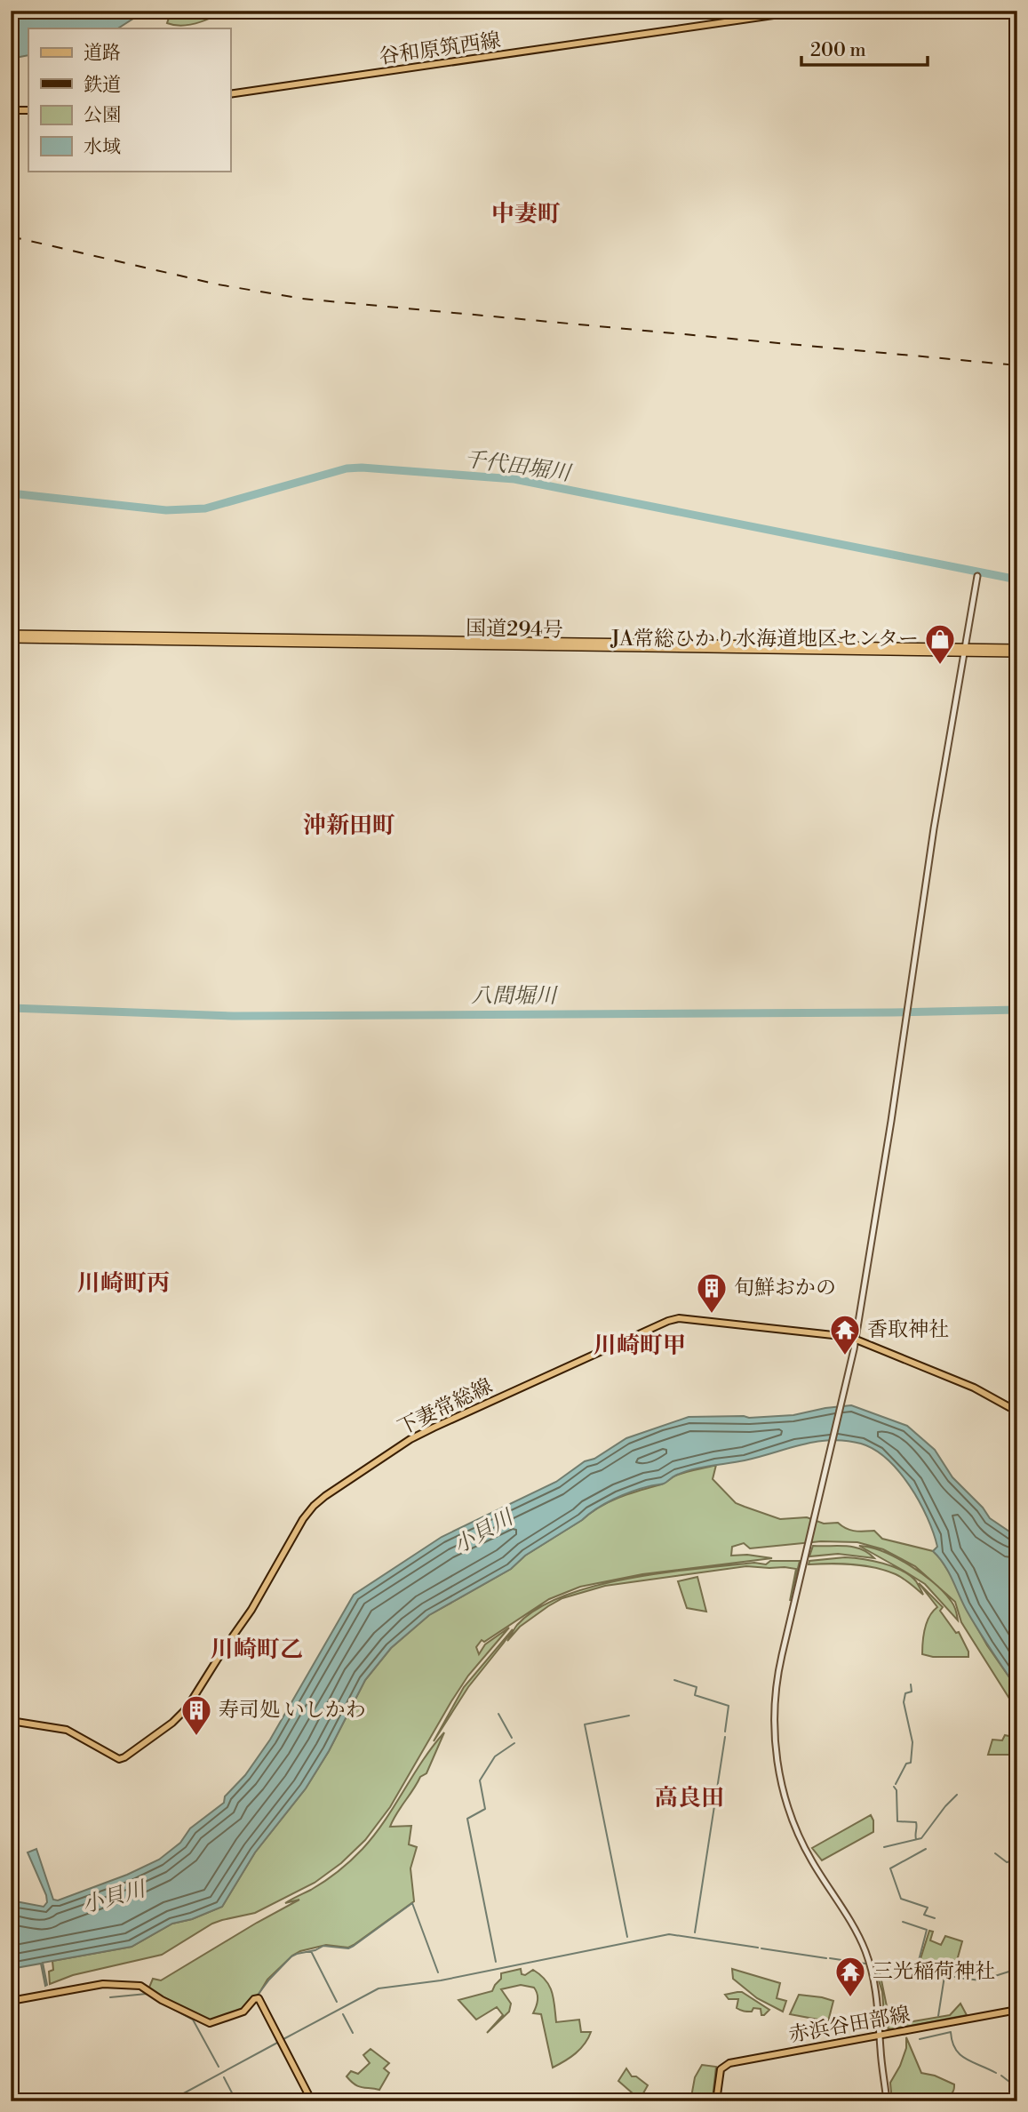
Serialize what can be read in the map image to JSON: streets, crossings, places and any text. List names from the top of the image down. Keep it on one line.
{"streets":{"highway":["国道294号"],"main road":["谷和原筑西線","下妻常総線","赤浜谷田部線"]},"districts":["中妻町","沖新田町","川崎町丙","川崎町甲","川崎町乙","高良田"],"water":["千代田堀川","八間堀川","小貝川"],"places":{"shop":["JA常総ひかり水海道地区センター"],"building":["旬鮮おかの","寿司処 いしかわ"],"temple":["香取神社","三光稲荷神社"]},"legend":["道路","鉄道","公園","水域"],"scale_bar":"200 m"}
